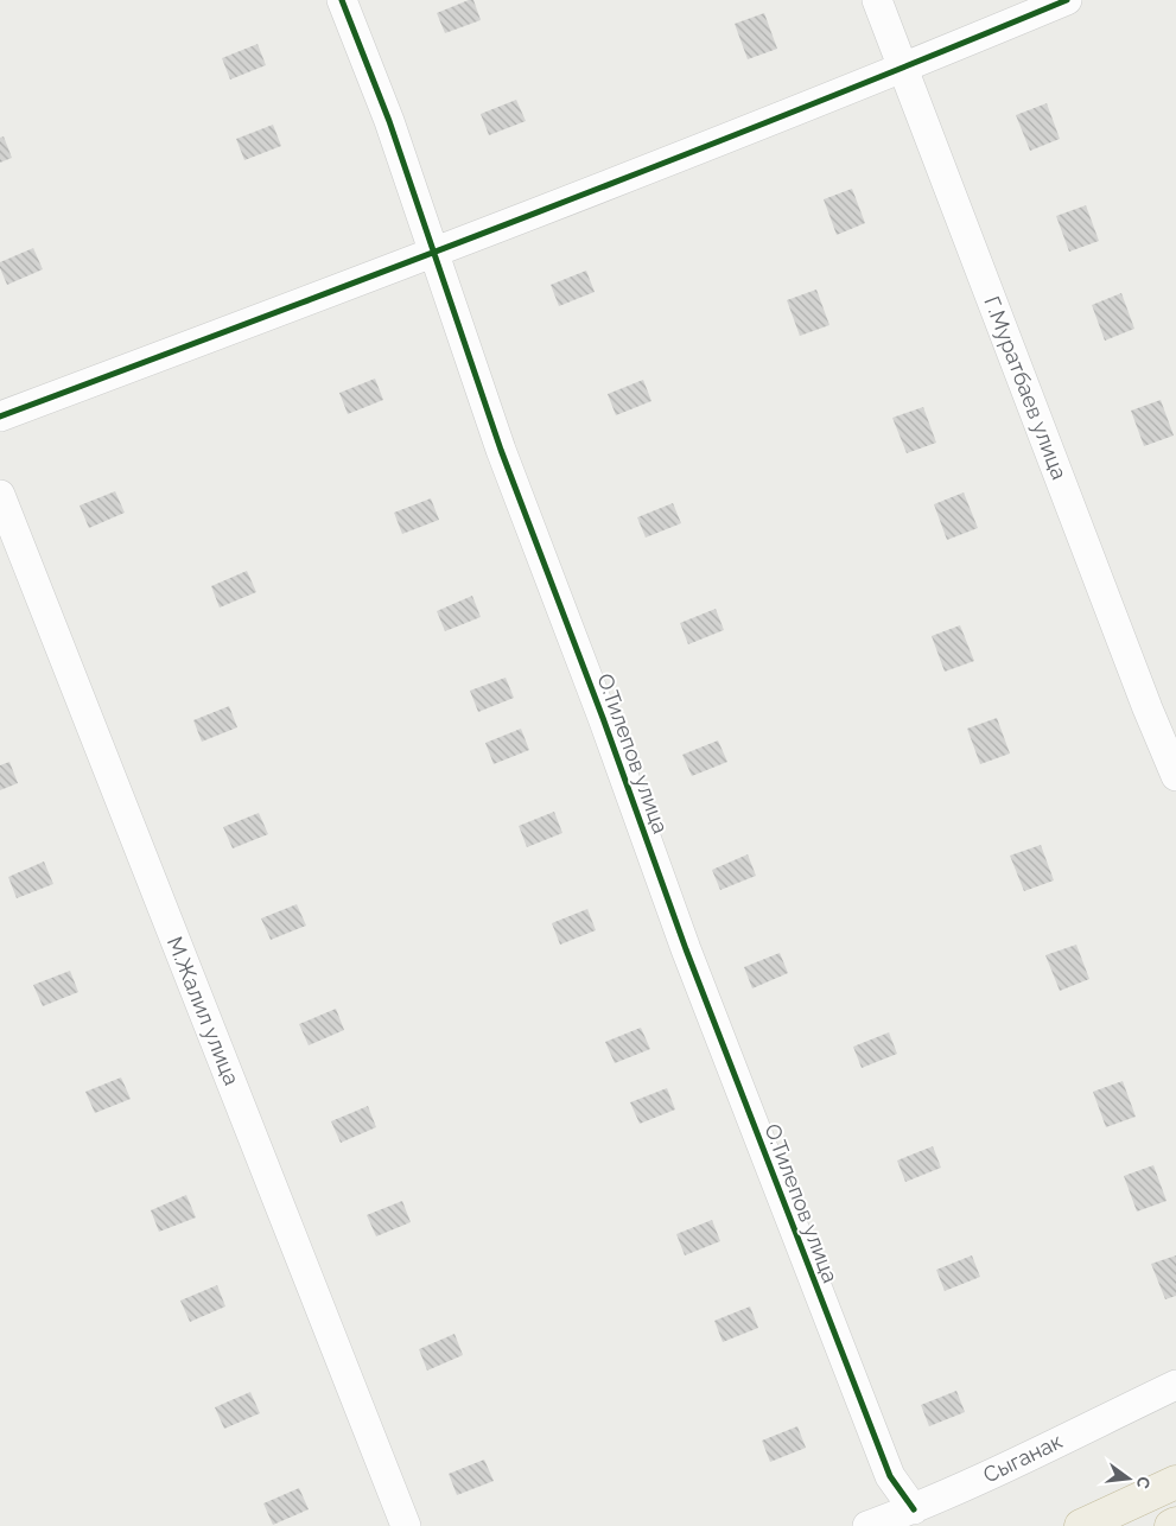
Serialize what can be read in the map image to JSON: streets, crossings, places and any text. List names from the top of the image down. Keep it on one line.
{"streets":{"street":["Г.Муратбаев улица","О.Тилепов улица","М.Жалил улица","Сыганак"]},"crossings":[["О.Тилепов улица","Сыганак"]],"north":"right"}
